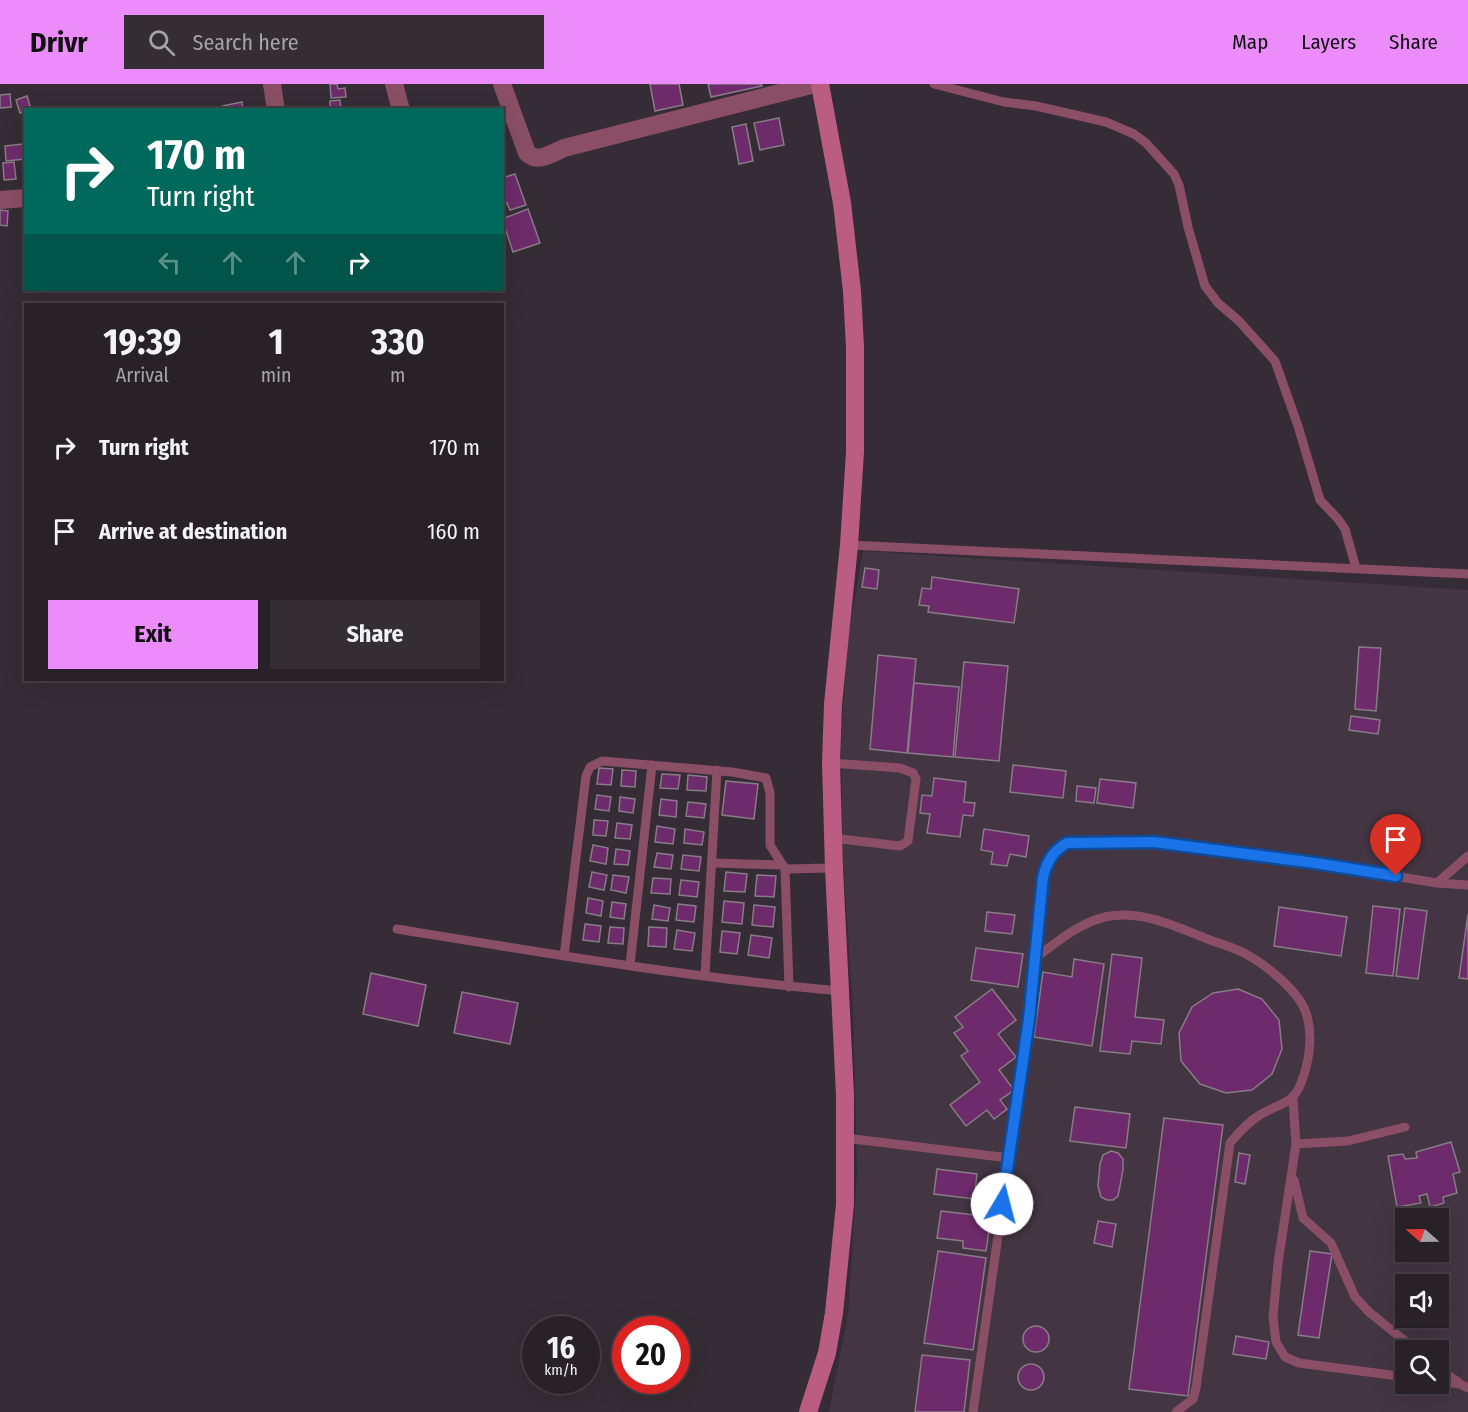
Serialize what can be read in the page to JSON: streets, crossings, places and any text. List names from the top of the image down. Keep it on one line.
{"north":"left","page":{"header":"Drivr","search":"Search here","nav":["Map","Layers","Share"],"turn":["170 m","Turn right"],"eta":["19:39","Arrival","1","min","330","m"],"list":[{"name":"Turn right","value":"170 m"},{"name":"Arrive at destination","value":"160 m"}],"buttons":["Exit","Share"],"speed":"16 km/h","limit":"20"}}
